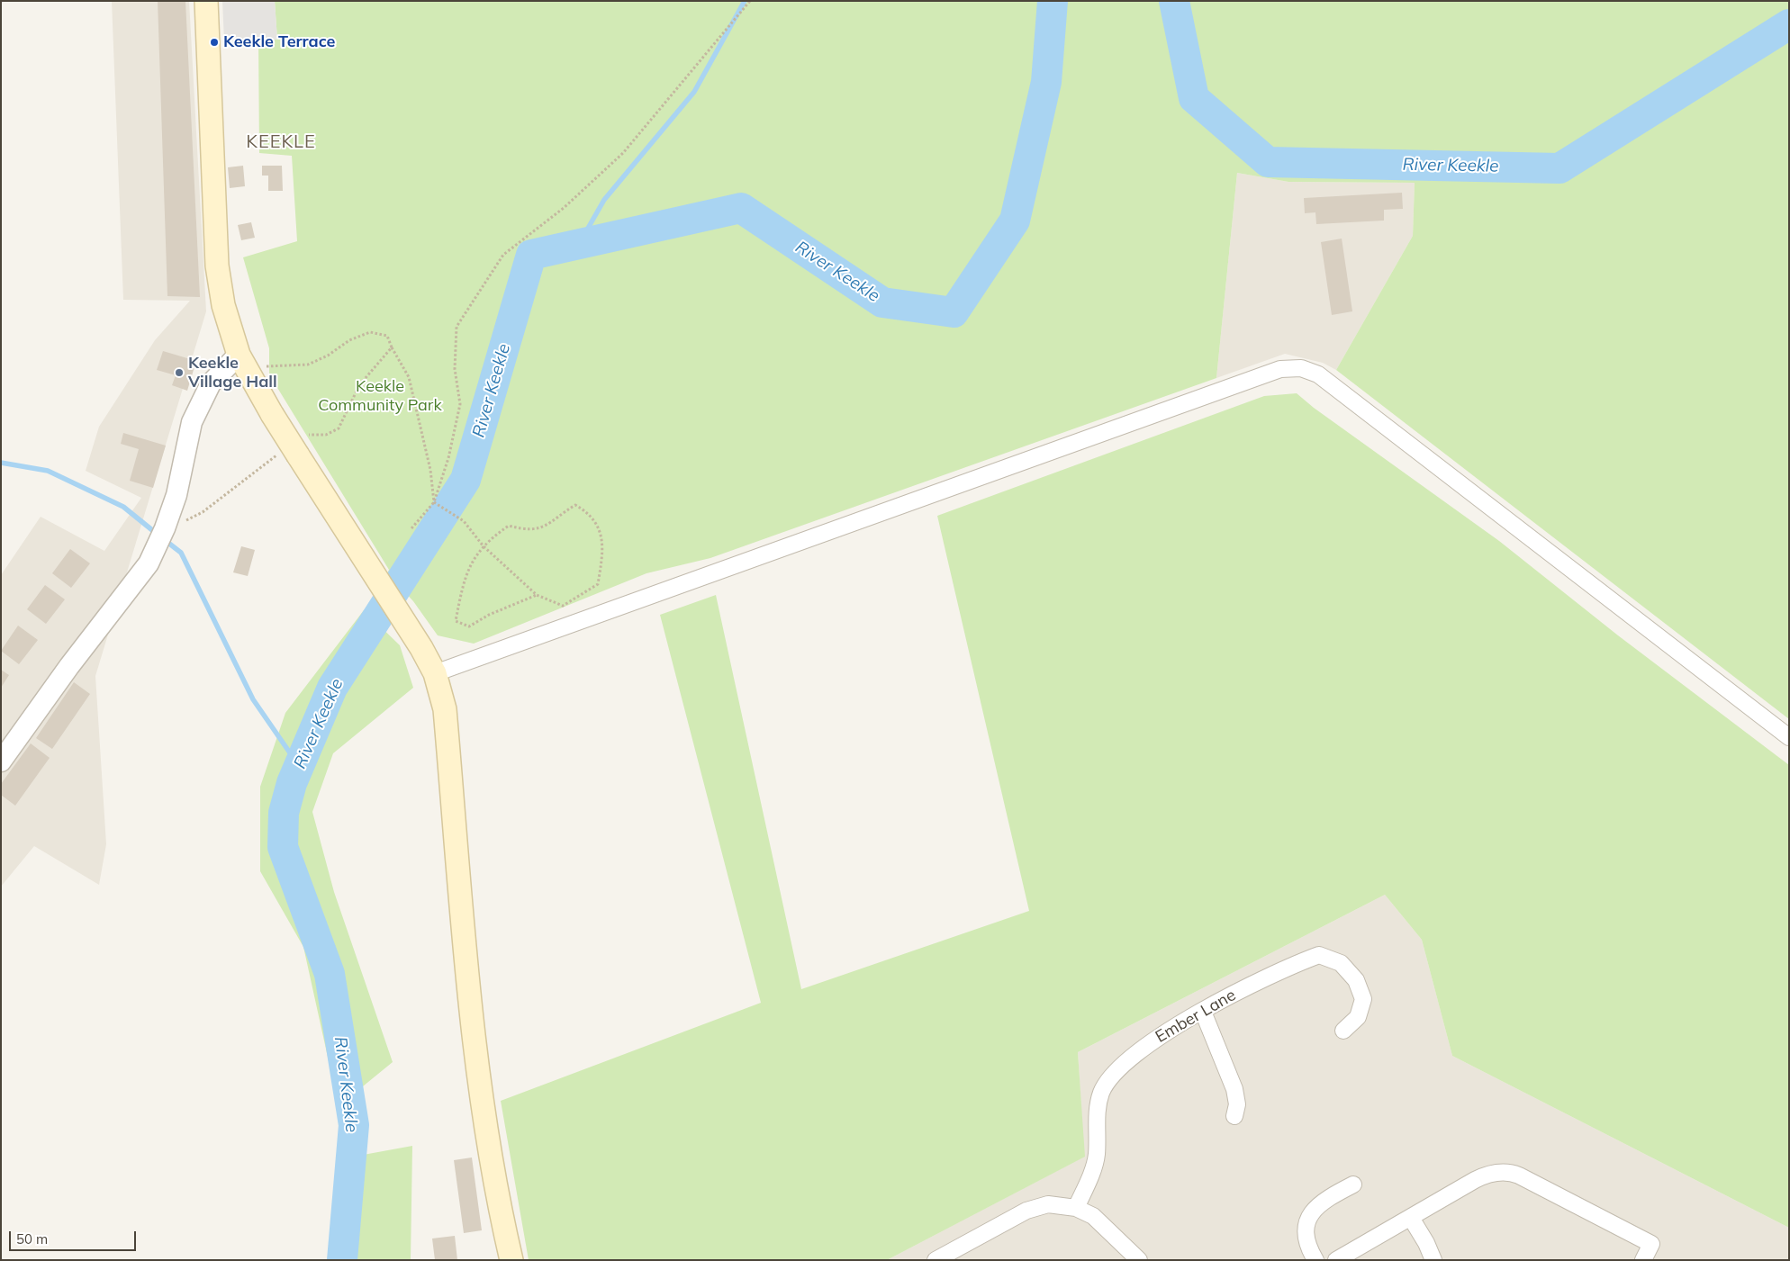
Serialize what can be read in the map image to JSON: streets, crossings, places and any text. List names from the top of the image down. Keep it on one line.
{"streets":{"street":["Ember Lane"]},"districts":["KEEKLE"],"water":["River Keekle"],"parks":["Keekle Community Park"],"places":["Keekle Terrace","Keekle Village Hall"],"scale_bar":"50 m"}
